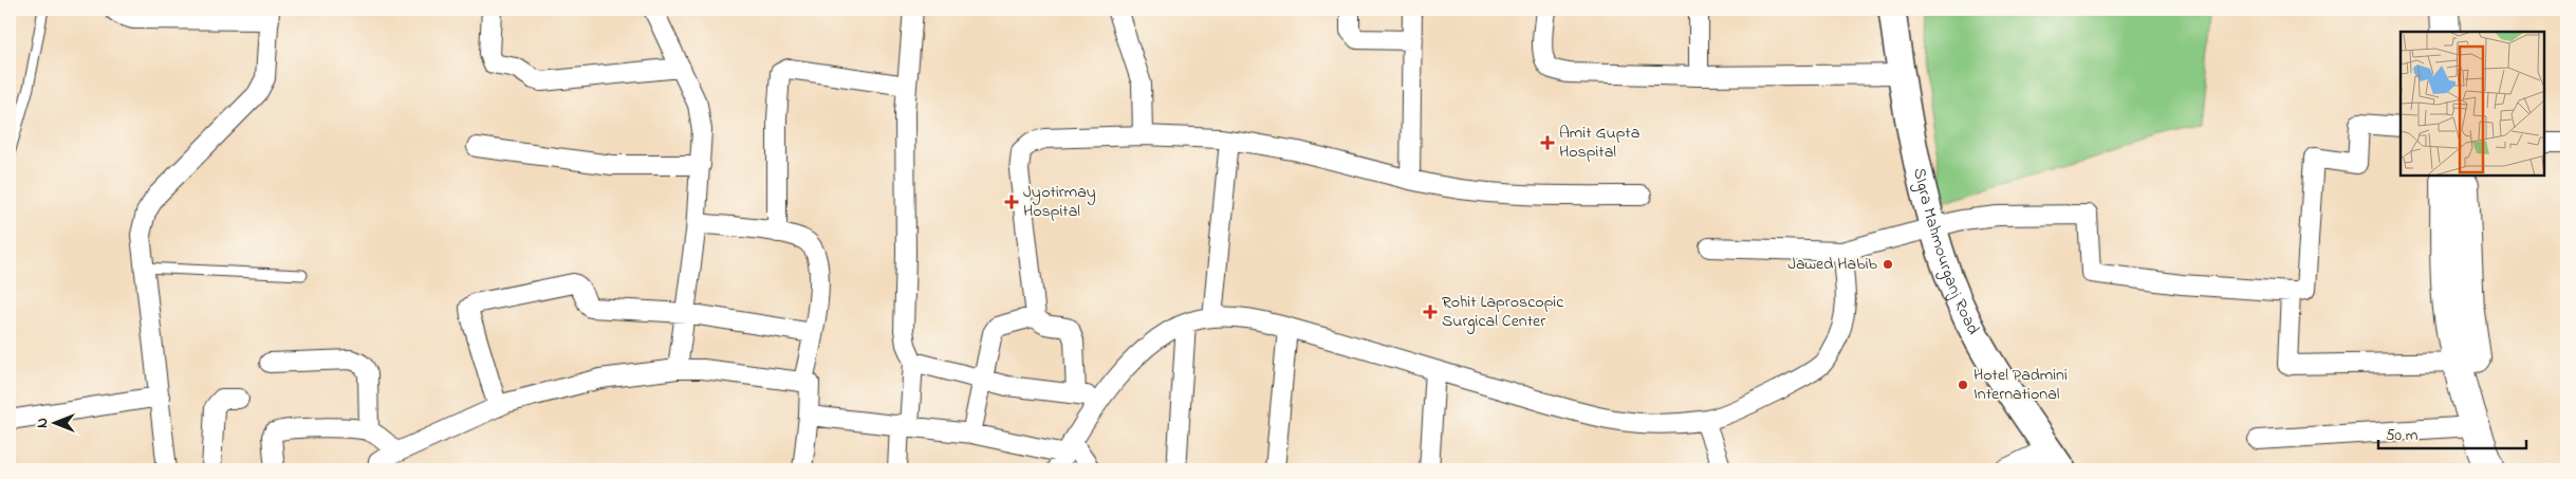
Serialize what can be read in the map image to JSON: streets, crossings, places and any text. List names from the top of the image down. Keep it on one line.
{"streets":{"street":["SIgra Mahmourganj Road"]},"places":{"health":["Amit Gupta Hospital","Jyotirmay Hospital","Rohit Laproscopic Surgical Center"],"other":["Jawed Habib","Hotel Padmini International"]},"scale_bar":"50 m","north":"left"}
